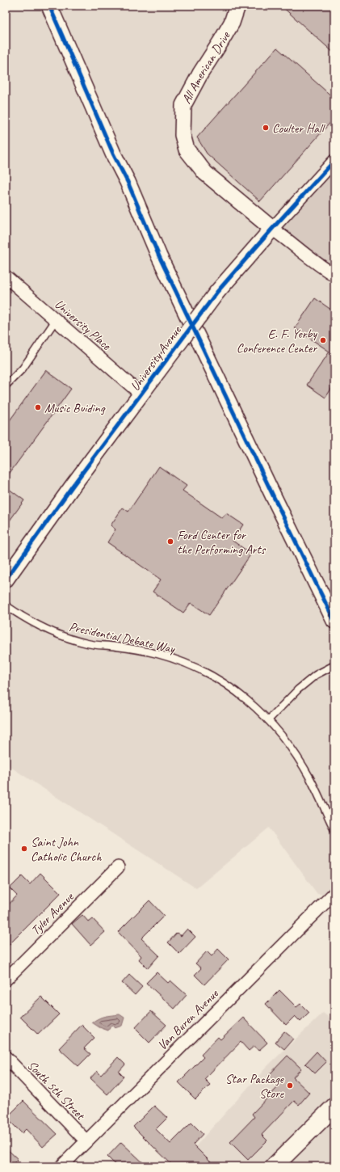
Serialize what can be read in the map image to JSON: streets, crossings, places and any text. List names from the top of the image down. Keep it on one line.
{"streets":{"street":["All American Drive","University Place","University Avenue","Tyler Avenue","Van Buren Avenue","South 5th Street"],"lane":["Presidential Debate Way"]},"crossings":[["All American Drive","University Avenue"],["University Place","University Avenue"],["Van Buren Avenue","South 5th Street"]],"places":["Coulter Hall","E. F. Yerby Conference Center","Music Buiding","Ford Center for the Performing Arts","Saint John Catholic Church","Star Package Store"]}
